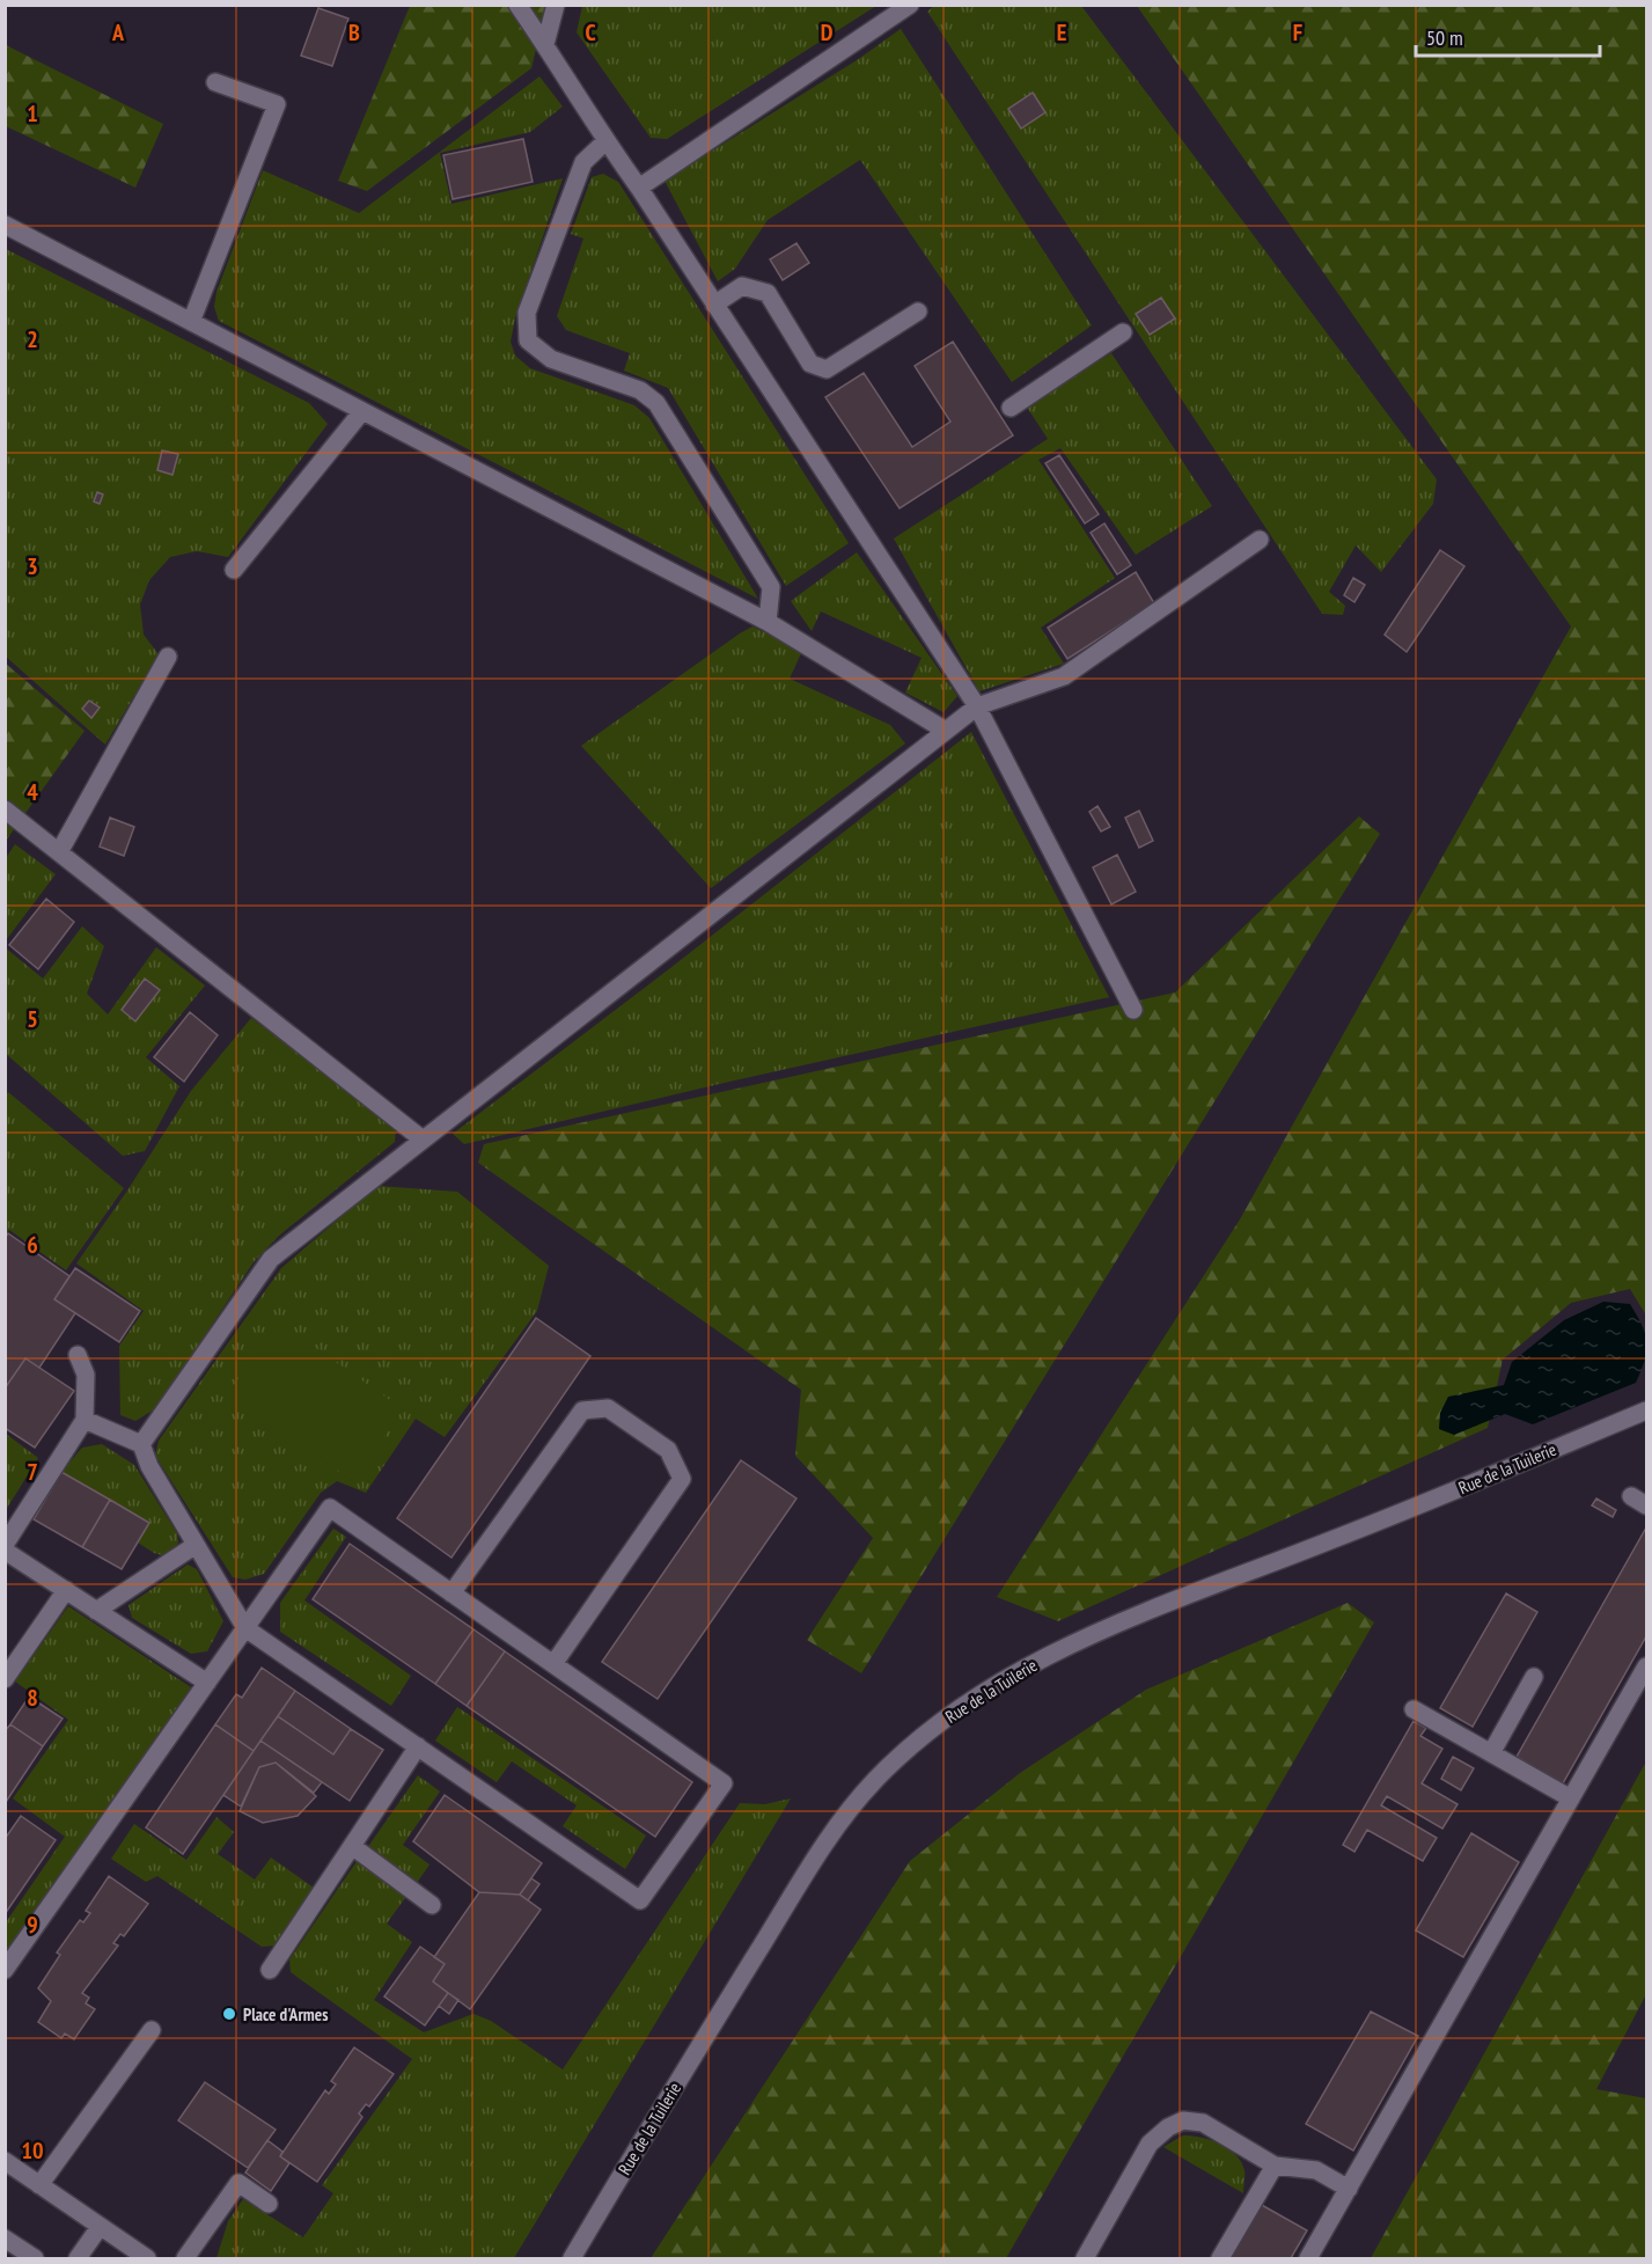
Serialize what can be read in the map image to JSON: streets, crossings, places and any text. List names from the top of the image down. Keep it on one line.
{"streets":{"street":["Rue de la Tuilerie"]},"places":["Place d'Armes"],"scale_bar":"50 m","grid":{"columns":["A","B","C","D","E","F"],"rows":["1","2","3","4","5","6","7","8","9","10"]}}
